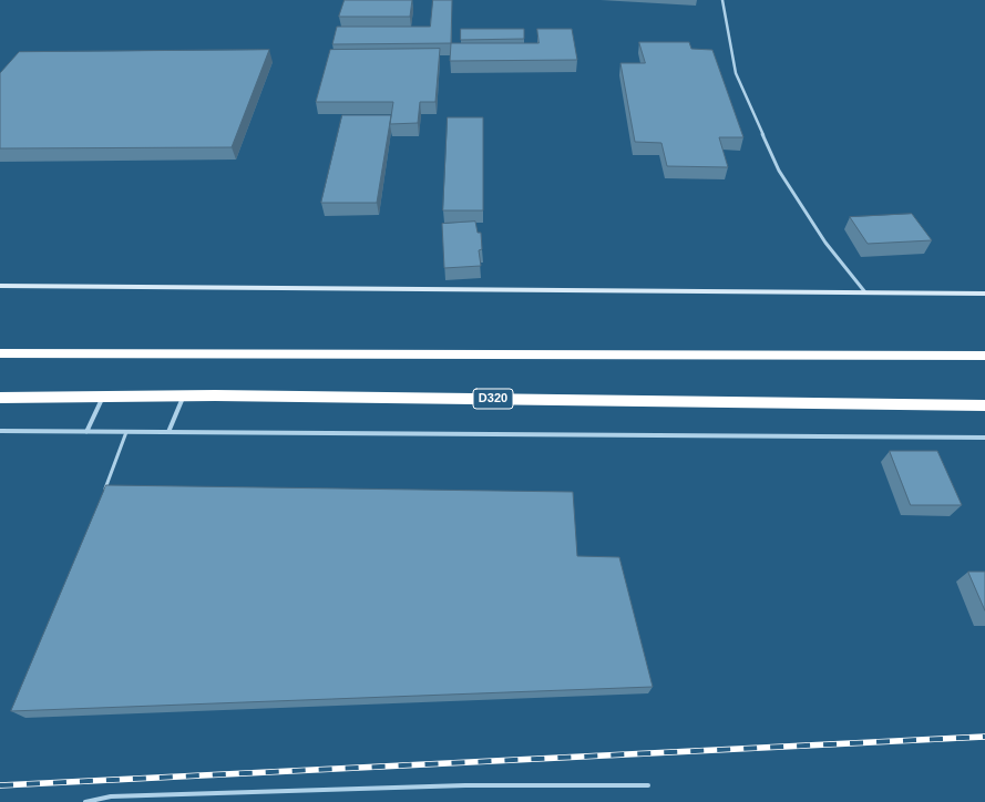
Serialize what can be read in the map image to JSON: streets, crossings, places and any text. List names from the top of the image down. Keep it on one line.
{"streets":{"highway":["D320"]}}
